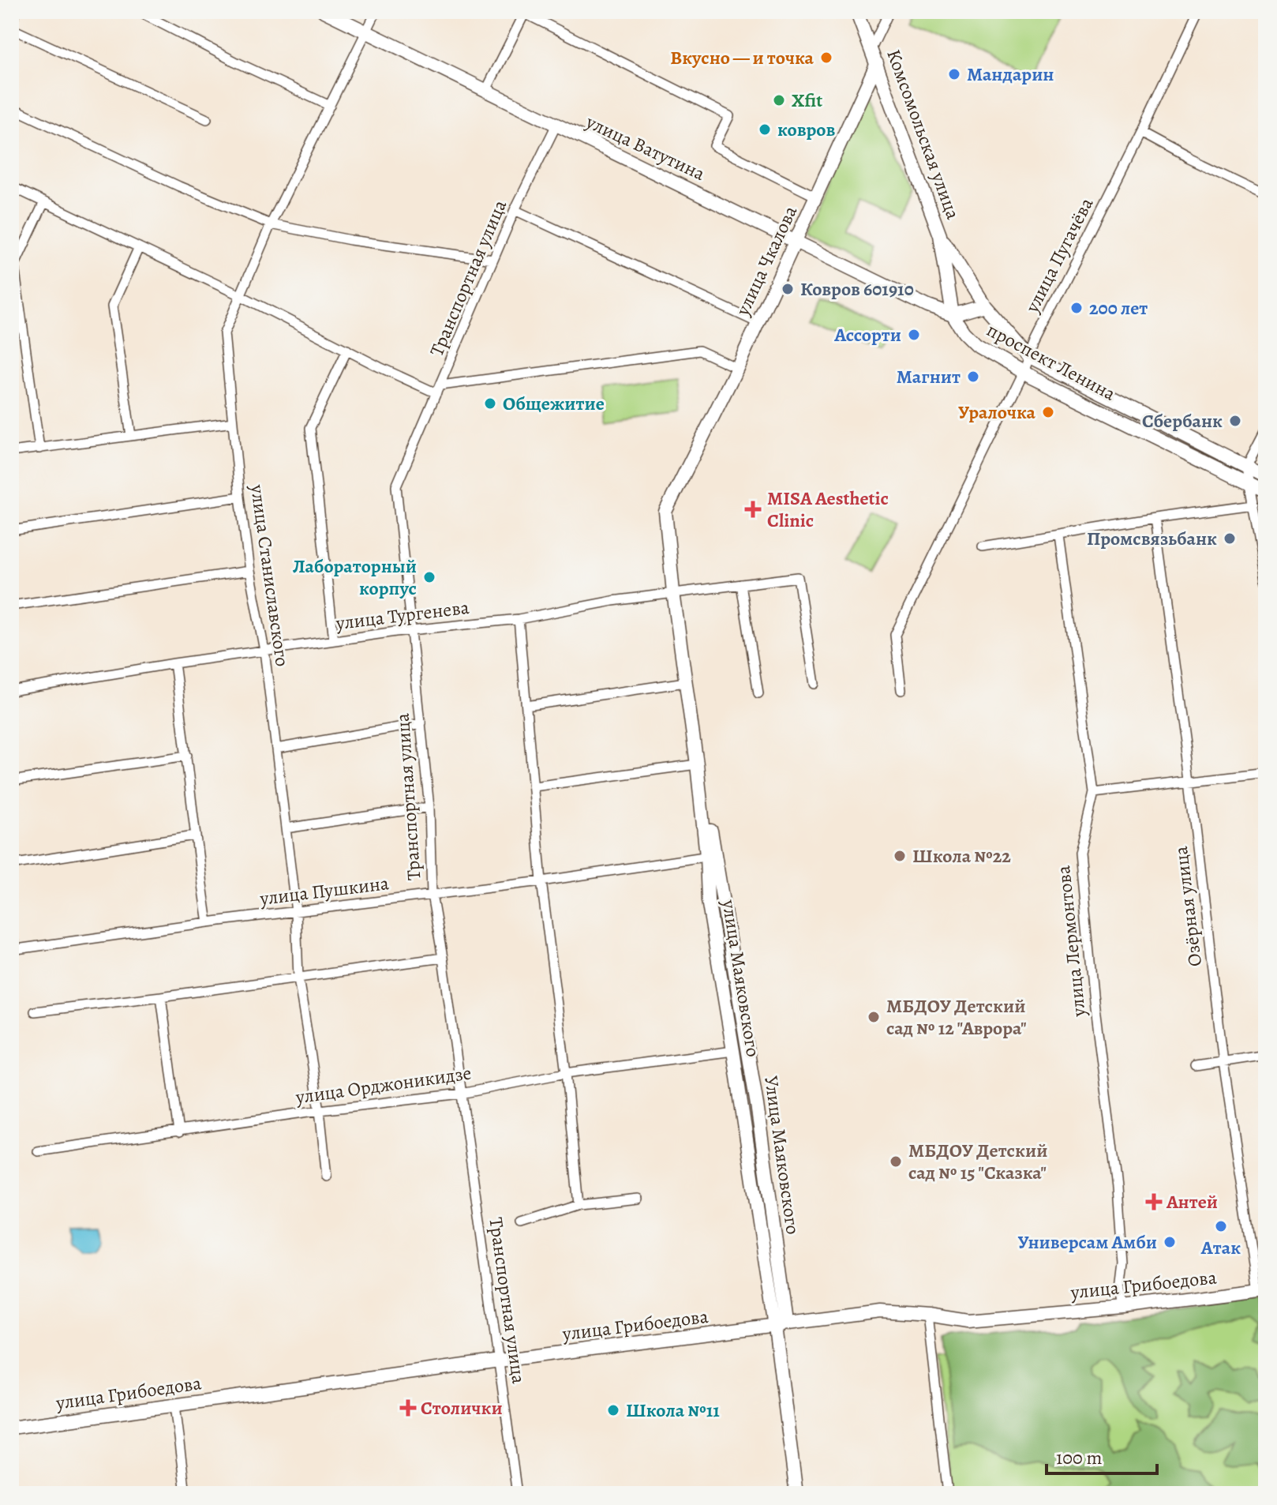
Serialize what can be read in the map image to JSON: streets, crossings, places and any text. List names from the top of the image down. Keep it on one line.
{"streets":{"street":["Комсомольская улица","улица Ватутина","улица Пугачёва","улица Чкалова","Транспортная улица","проспект Ленина","улица Станиславского","улица Тургенева","улица Пушкина","Озёрная улица","улица Лермонтова","улица Маяковского","улица Орджоникидзе","Улица Маяковского","улица Грибоедова"]},"crossings":[["Комсомольская улица","улица Ватутина"],["Комсомольская улица","улица Чкалова"],["Комсомольская улица","проспект Ленина"],["улица Ватутина","улица Чкалова"],["улица Ватутина","Транспортная улица"],["улица Ватутина","проспект Ленина"],["улица Ватутина","улица Станиславского"],["улица Пугачёва","проспект Ленина"],["улица Чкалова","улица Маяковского"],["Транспортная улица","улица Тургенева"],["Транспортная улица","улица Пушкина"],["Транспортная улица","улица Орджоникидзе"],["Транспортная улица","улица Грибоедова"],["улица Станиславского","улица Тургенева"],["улица Станиславского","улица Пушкина"],["улица Станиславского","улица Орджоникидзе"],["улица Тургенева","улица Маяковского"],["улица Пушкина","улица Маяковского"],["улица Пушкина","Улица Маяковского"],["Озёрная улица","улица Грибоедова"],["улица Лермонтова","улица Грибоедова"],["улица Маяковского","улица Орджоникидзе"],["улица Маяковского","Улица Маяковского"],["улица Маяковского","улица Грибоедова"],["Улица Маяковского","улица Грибоедова"]],"places":{"other":["Вкусно — и точка","Мандарин","Xfit","ковров","Ковров 601910","200 лет","Ассорти","Магнит","Общежитие","Уралочка","Сбербанк","Промсвязьбанк","Лабораторный корпус","Школа №22","МБДОУ Детский сад № 12 \"Аврора\"","МБДОУ Детский сад № 15 \"Сказка\"","Атак","Универсам Амби","Школа №11"],"health":["MISA Aesthetic Clinic","Антей","Столички"]},"scale_bar":"100 m"}
